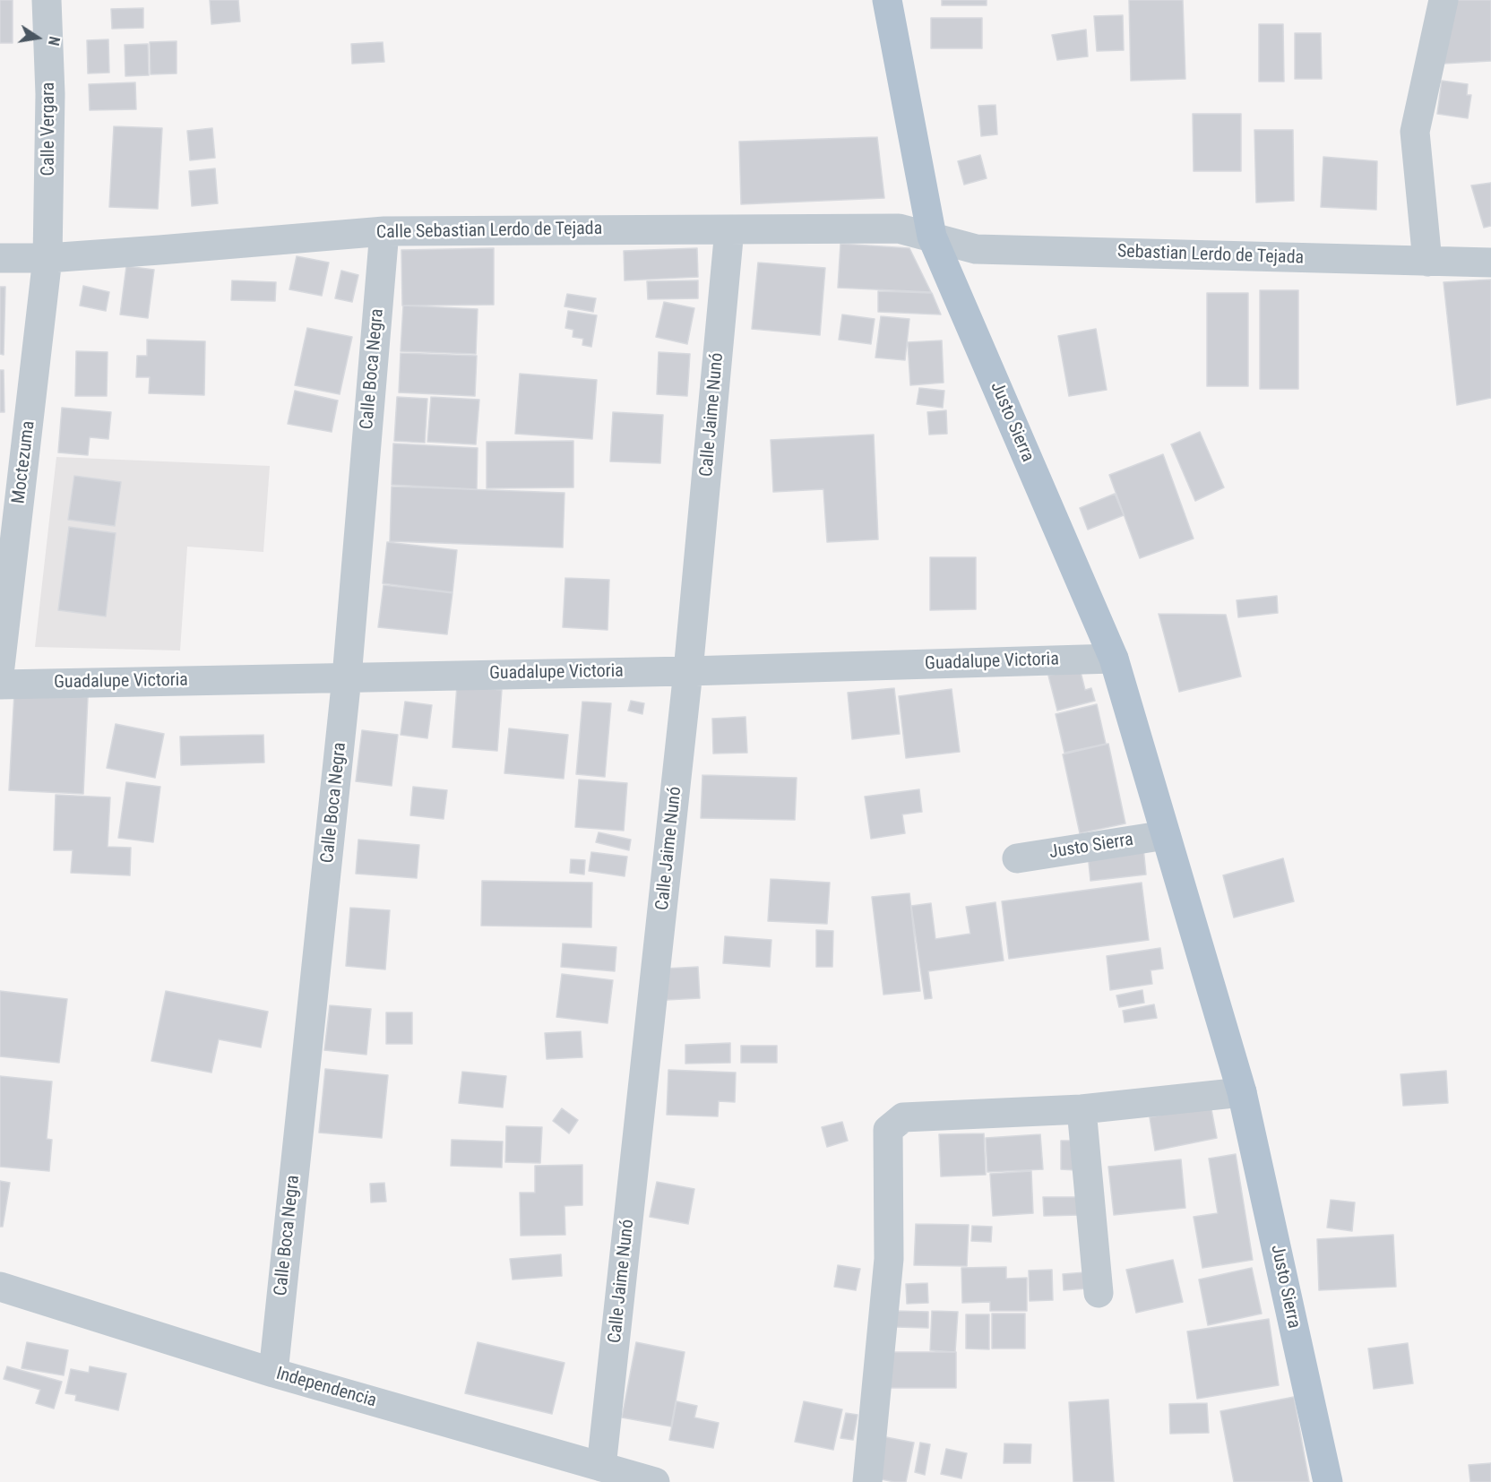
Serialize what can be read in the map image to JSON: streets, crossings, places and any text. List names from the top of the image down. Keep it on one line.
{"streets":{"main road":["Justo Sierra"],"street":["Calle Vergara","Calle Sebastian Lerdo de Tejada","Sebastian Lerdo de Tejada","Calle Boca Negra","Calle Jaime Nunó","Moctezuma","Guadalupe Victoria","Independencia"]},"crossings":[["Calle Vergara","Calle Sebastian Lerdo de Tejada"],["Calle Vergara","Moctezuma"],["Calle Sebastian Lerdo de Tejada","Sebastian Lerdo de Tejada"],["Calle Sebastian Lerdo de Tejada","Calle Boca Negra"],["Calle Sebastian Lerdo de Tejada","Calle Jaime Nunó"],["Calle Sebastian Lerdo de Tejada","Justo Sierra"],["Calle Sebastian Lerdo de Tejada","Moctezuma"],["Sebastian Lerdo de Tejada","Justo Sierra"],["Calle Boca Negra","Guadalupe Victoria"],["Calle Boca Negra","Independencia"],["Calle Jaime Nunó","Guadalupe Victoria"],["Calle Jaime Nunó","Independencia"],["Justo Sierra","Guadalupe Victoria"]],"north":"right"}
